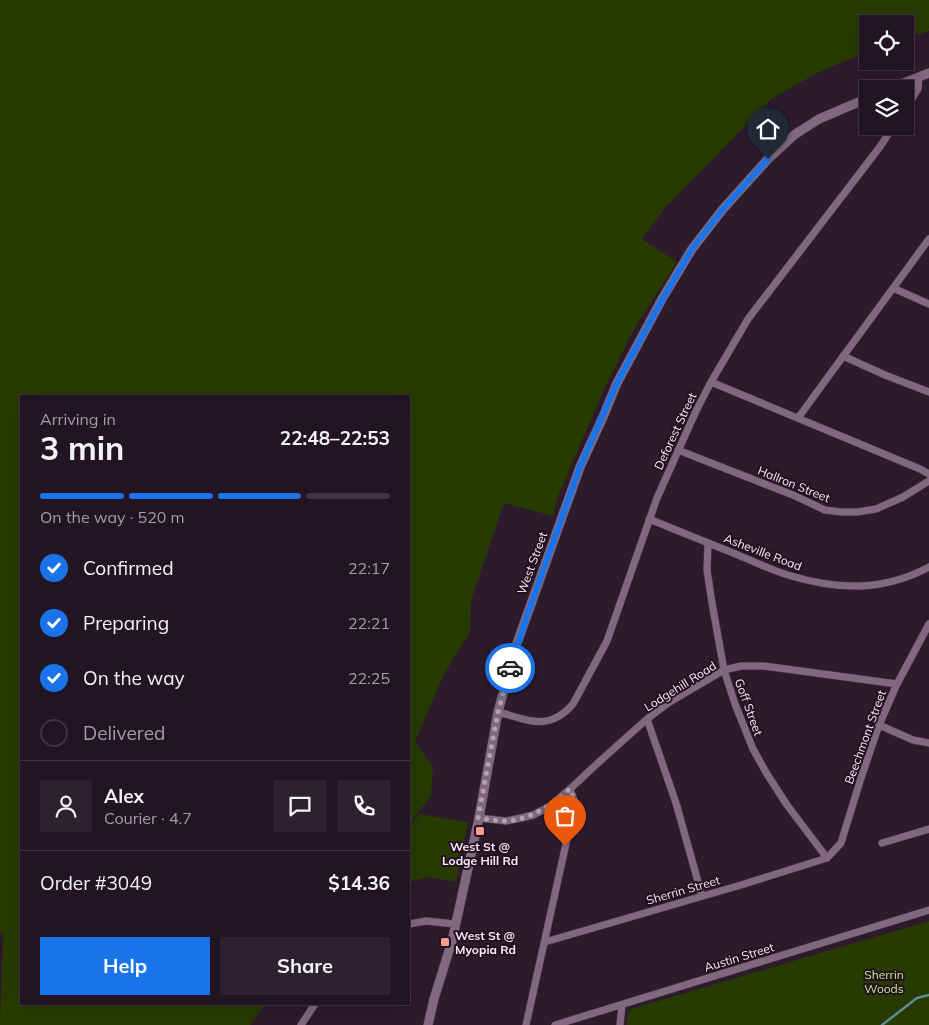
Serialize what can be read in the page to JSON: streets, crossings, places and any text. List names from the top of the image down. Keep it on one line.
{"streets":{"street":["Deforest Street","Hallron Street","Asheville Road","West Street","Lodgehill Road","Goff Street","Beechmont Street","Sherrin Street","Austin Street"]},"crossings":[["Deforest Street","Hallron Street"],["Deforest Street","Asheville Road"],["Deforest Street","West Street"],["Asheville Road","Goff Street"],["West Street","Lodgehill Road"],["Lodgehill Road","Goff Street"],["Lodgehill Road","Beechmont Street"],["Goff Street","Beechmont Street"],["Goff Street","Sherrin Street"],["Beechmont Street","Sherrin Street"]],"parks":["Sherrin Woods"],"places":{"transit":["West St @ Lodge Hill Rd","West St @ Myopia Rd"]},"page":{"heading":["3 min","Arriving in","22:48–22:53"],"panel":["Alex","Courier · 4.7","Order #3049","$14.36"],"bar":"On the way · 520 m","list":[["Confirmed","22:17"],["Preparing","22:21"],["On the way","22:25"],"Delivered"],"buttons":["Help","Share"]}}
